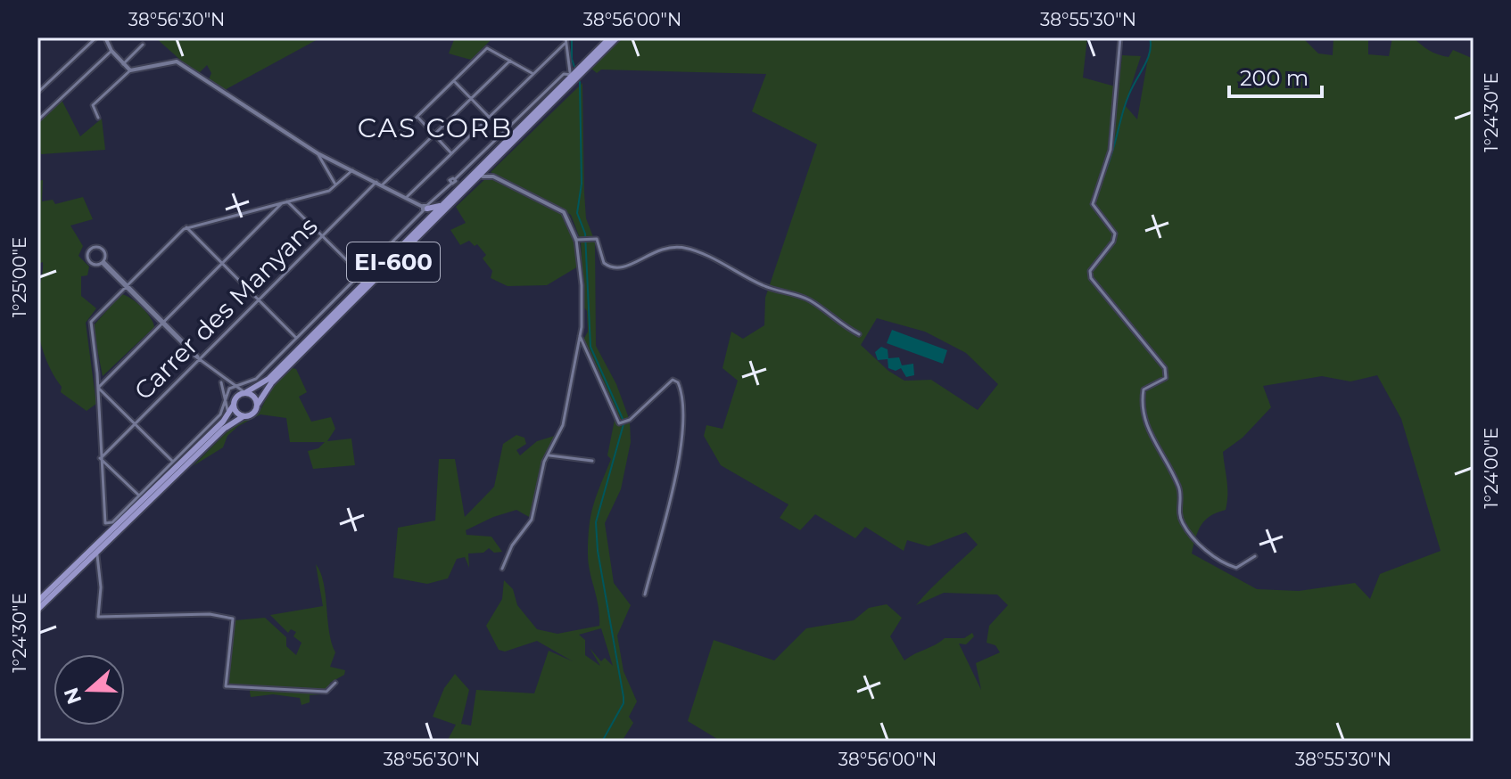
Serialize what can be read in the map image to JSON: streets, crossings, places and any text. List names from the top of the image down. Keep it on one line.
{"streets":{"main road":["EI-600"],"street":["Carrer des Manyans"]},"districts":["CAS CORB"],"scale_bar":"200 m","north":"left","coordinates":["38°56'30\"N","38°56'00\"N","38°55'30\"N","1°24'30\"E","1°25'00\"E","1°24'00\"E"]}
